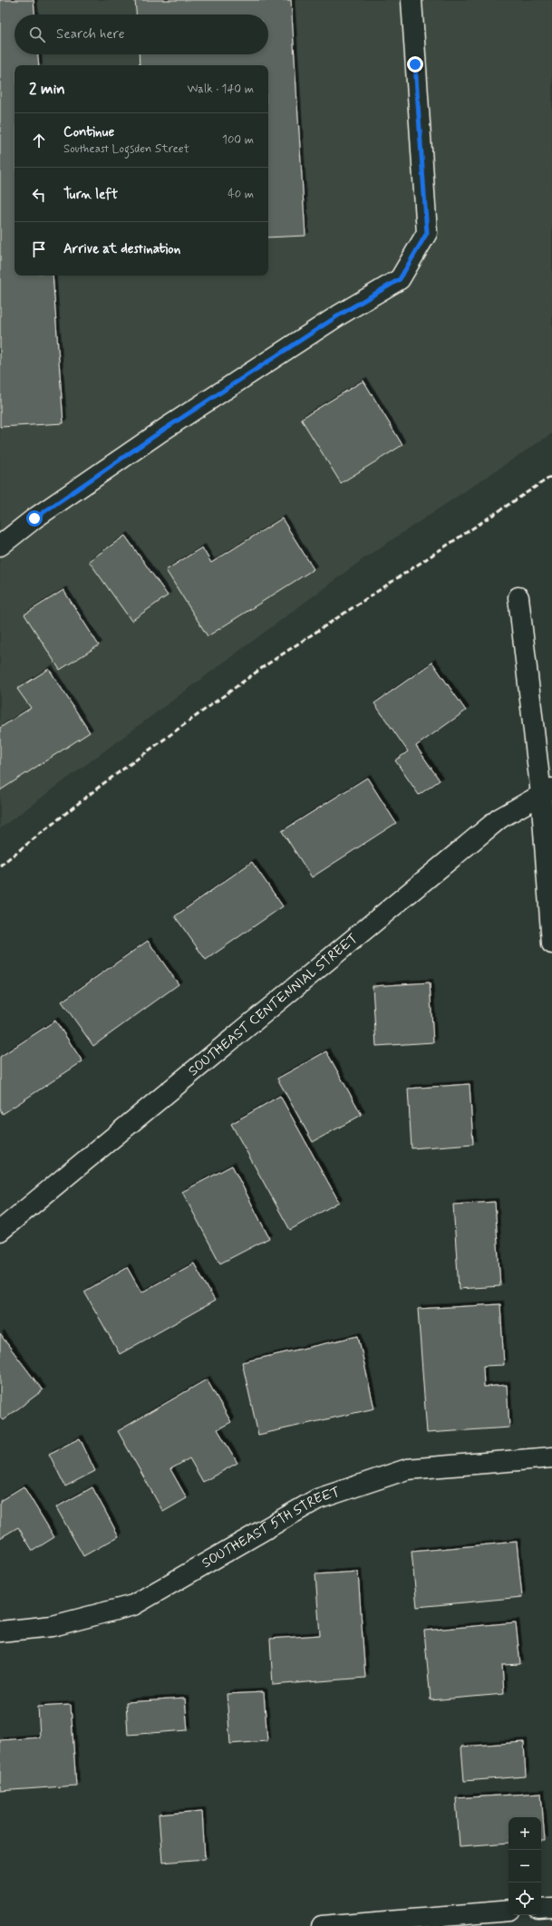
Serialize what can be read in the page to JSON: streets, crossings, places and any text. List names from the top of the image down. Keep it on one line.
{"streets":{"street":["SOUTHEAST CENTENNIAL STREET","SOUTHEAST 5TH STREET"]},"page":{"search":"Search here","heading":["2 min","Walk · 140 m"],"list":[["Continue","Southeast Logsden Street","100 m"],["Turn left","40 m"],"Arrive at destination"],"map_buttons":["+","−"]}}
